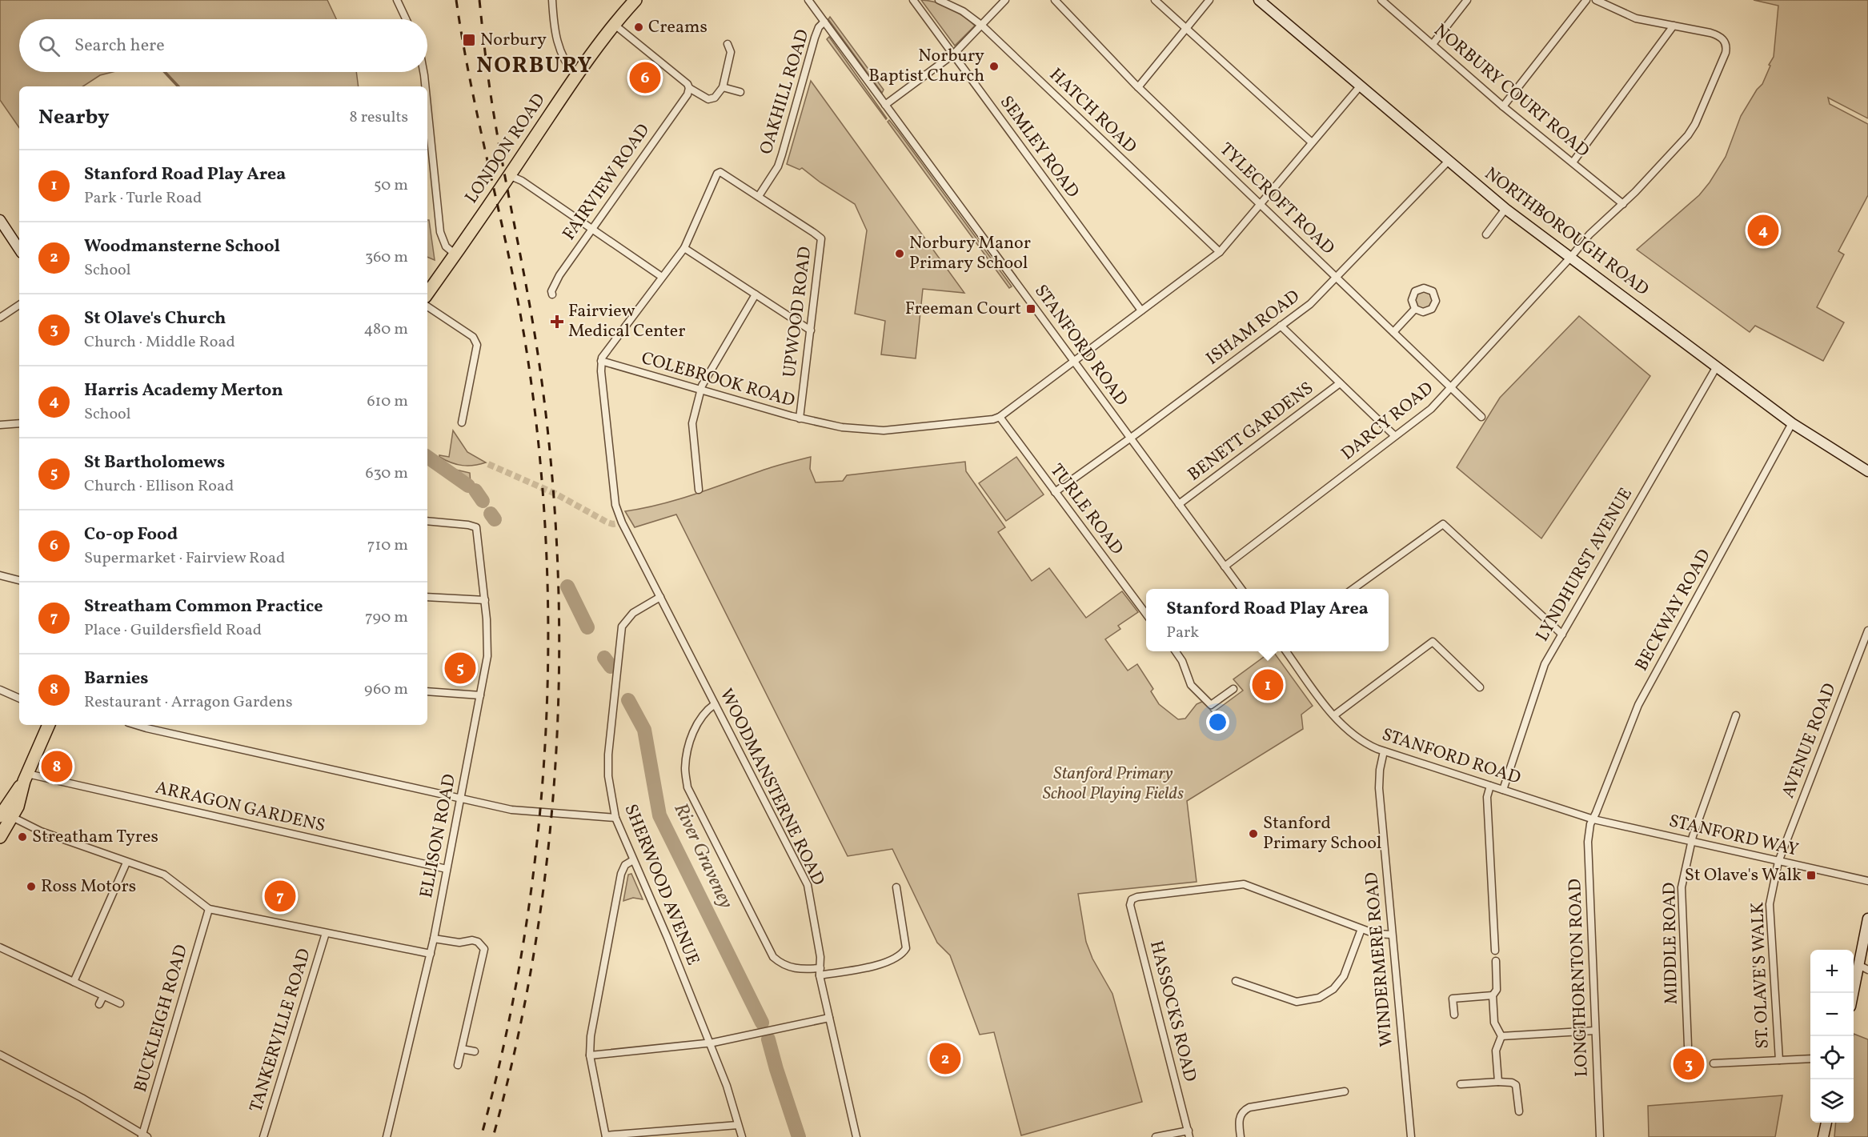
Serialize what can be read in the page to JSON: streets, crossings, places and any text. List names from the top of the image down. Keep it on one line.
{"streets":{"highway":["LONDON ROAD"],"street":["NORBURY COURT ROAD","OAKHILL ROAD","HATCH ROAD","SEMLEY ROAD","FAIRVIEW ROAD","TYLECROFT ROAD","NORTHBOROUGH ROAD","UPWOOD ROAD","ISHAM ROAD","STANFORD ROAD","COLEBROOK ROAD","DARCY ROAD","BENETT GARDENS","TURLE ROAD","LYNDHURST AVENUE","BECKWAY ROAD","AVENUE ROAD","WOODMANSTERNE ROAD","ARRAGON GARDENS","ELLISON ROAD","STANFORD WAY","SHERWOOD AVENUE","MIDDLE ROAD","WINDERMERE ROAD","ST. OLAVE'S WALK","LONGTHORNTON ROAD","HASSOCKS ROAD","BUCKLEIGH ROAD","TANKERVILLE ROAD"]},"crossings":[["NORBURY COURT ROAD","DARCY ROAD"],["OAKHILL ROAD","UPWOOD ROAD"],["OAKHILL ROAD","STANFORD ROAD"],["TYLECROFT ROAD","ISHAM ROAD"],["TYLECROFT ROAD","DARCY ROAD"],["NORTHBOROUGH ROAD","ISHAM ROAD"],["NORTHBOROUGH ROAD","DARCY ROAD"],["NORTHBOROUGH ROAD","LYNDHURST AVENUE"],["NORTHBOROUGH ROAD","BECKWAY ROAD"],["UPWOOD ROAD","COLEBROOK ROAD"],["ISHAM ROAD","STANFORD ROAD"],["ISHAM ROAD","TURLE ROAD"],["STANFORD ROAD","DARCY ROAD"],["STANFORD ROAD","BENETT GARDENS"],["STANFORD ROAD","LYNDHURST AVENUE"],["STANFORD ROAD","BECKWAY ROAD"],["STANFORD ROAD","STANFORD WAY"],["STANFORD ROAD","WINDERMERE ROAD"],["STANFORD ROAD","LONGTHORNTON ROAD"],["COLEBROOK ROAD","TURLE ROAD"],["COLEBROOK ROAD","WOODMANSTERNE ROAD"],["BECKWAY ROAD","STANFORD WAY"],["BECKWAY ROAD","LONGTHORNTON ROAD"],["AVENUE ROAD","STANFORD WAY"],["AVENUE ROAD","ST. OLAVE'S WALK"],["WOODMANSTERNE ROAD","SHERWOOD AVENUE"],["ARRAGON GARDENS","ELLISON ROAD"],["STANFORD WAY","MIDDLE ROAD"],["STANFORD WAY","ST. OLAVE'S WALK"],["STANFORD WAY","LONGTHORNTON ROAD"]],"districts":["NORBURY"],"water":["River Graveney"],"parks":["Stanford Primary School Playing Fields"],"places":{"other":["Creams","Norbury Baptist Church","Norbury Manor Primary School","Stanford Primary School","Streatham Tyres","Ross Motors"],"transit":["Norbury","Freeman Court","St Olave's Walk"],"health":["Fairview Medical Center"]},"page":{"search":"Search here","pins":["6","4","5","1","8","7","2","3"],"heading":["Nearby","8 results"],"list":[{"mark":"1","name":"Stanford Road Play Area","note":"Park · Turle Road","value":"50 m"},{"mark":"2","name":"Woodmansterne School","note":"School","value":"360 m"},{"mark":"3","name":"St Olave's Church","note":"Church · Middle Road","value":"480 m"},{"mark":"4","name":"Harris Academy Merton","note":"School","value":"610 m"},{"mark":"5","name":"St Bartholomews","note":"Church · Ellison Road","value":"630 m"},{"mark":"6","name":"Co-op Food","note":"Supermarket · Fairview Road","value":"710 m"},{"mark":"7","name":"Streatham Common Practice","note":"Place · Guildersfield Road","value":"790 m"},{"mark":"8","name":"Barnies","note":"Restaurant · Arragon Gardens","value":"960 m"}],"popup":["Stanford Road Play Area","Park"],"map_buttons":["+","−"]}}
